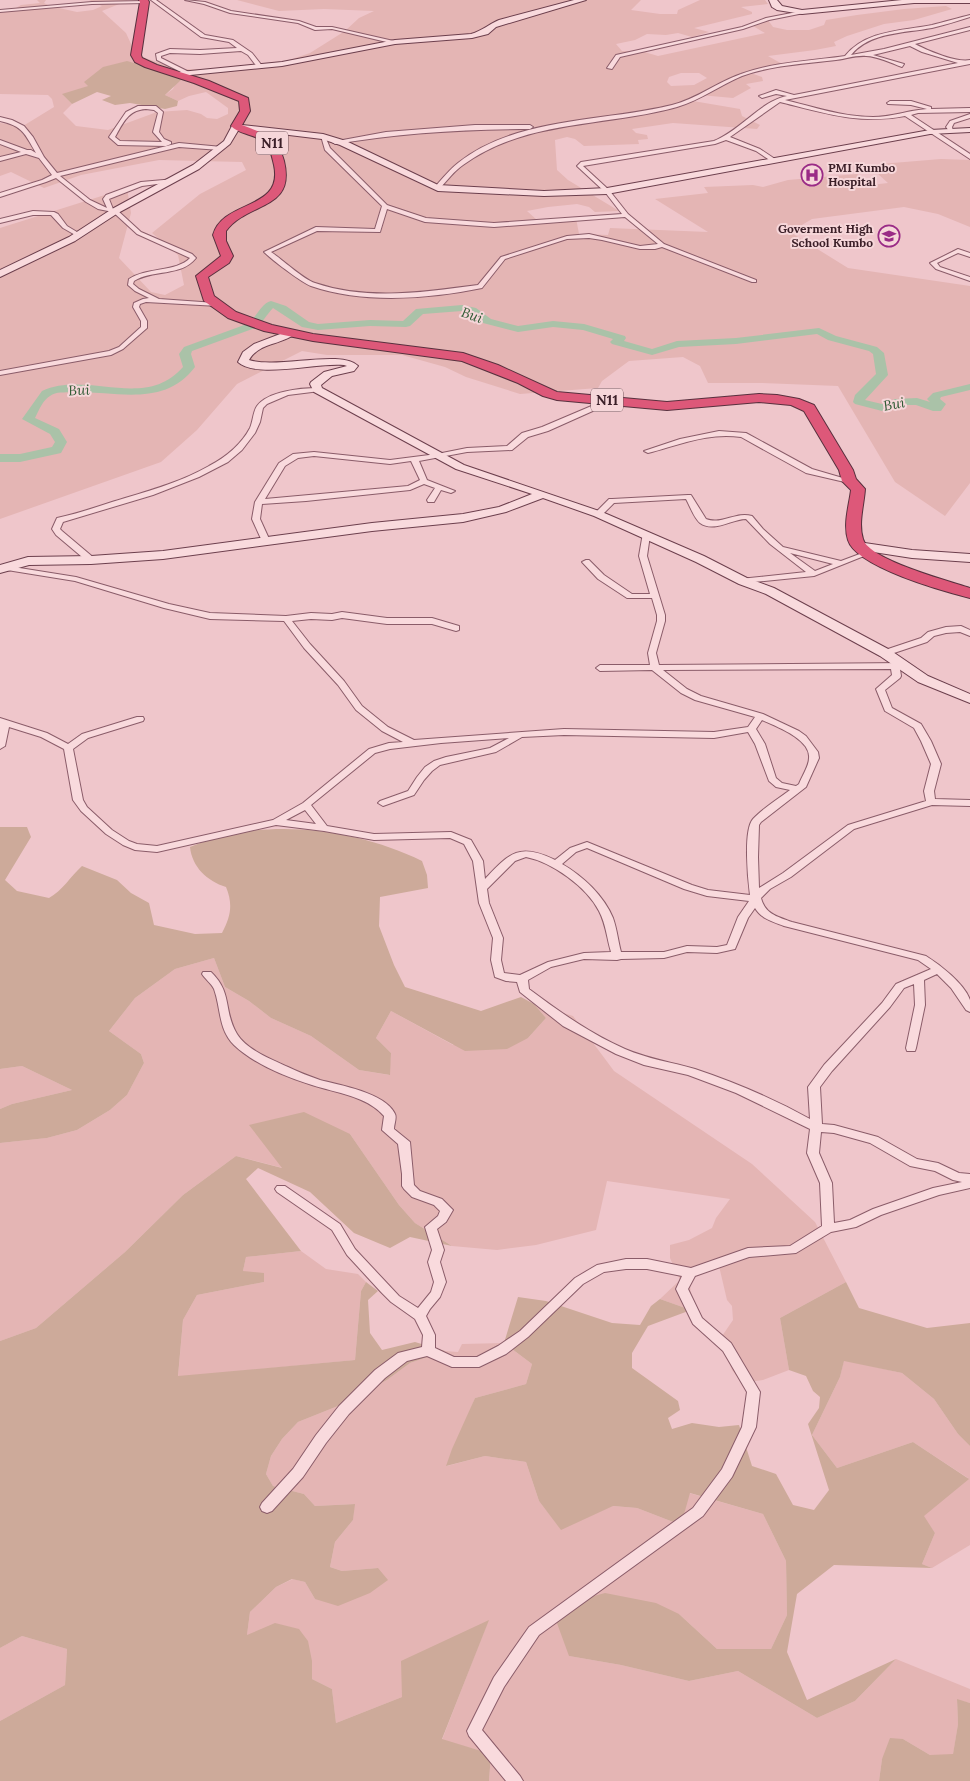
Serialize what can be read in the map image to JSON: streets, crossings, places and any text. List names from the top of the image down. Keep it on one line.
{"streets":{"highway":["N11"]},"water":["Bui"],"places":{"hospital":["PMI Kumbo Hospital"],"school or university":["Goverment High School Kumbo"]}}
